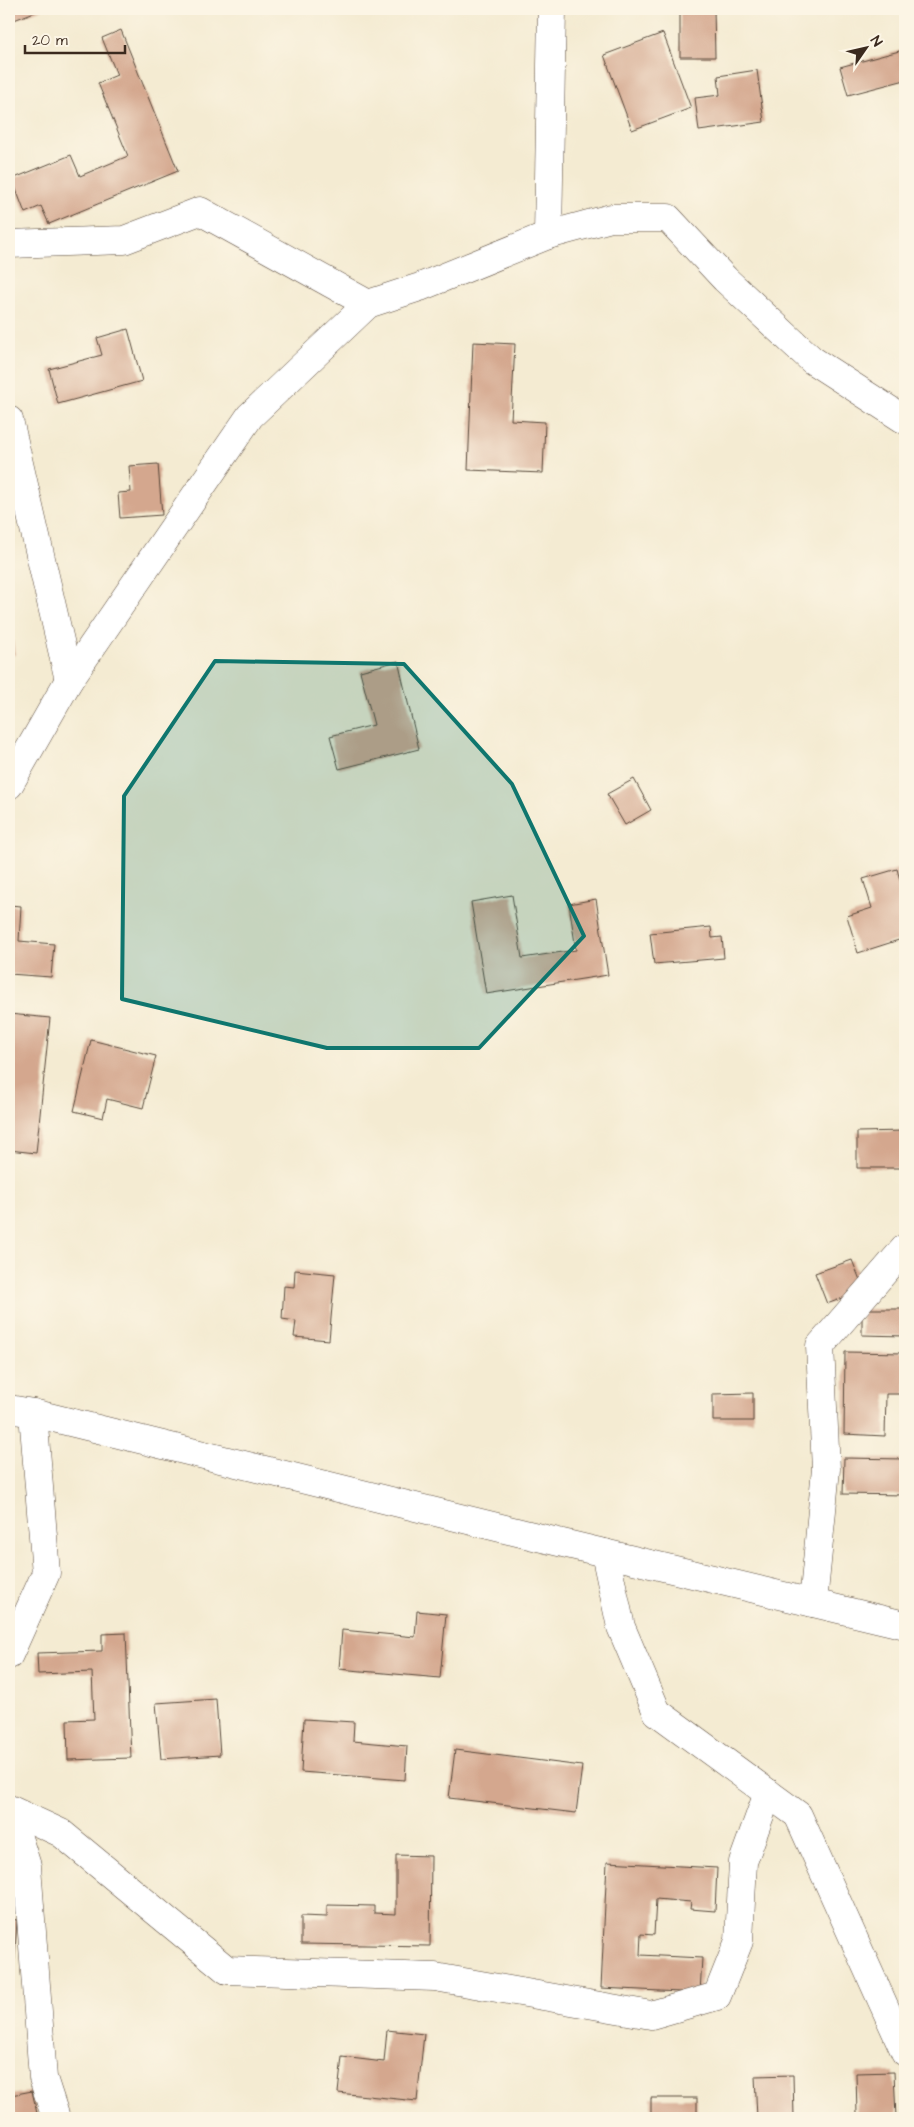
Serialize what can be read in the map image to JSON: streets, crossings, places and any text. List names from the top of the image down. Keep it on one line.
{"scale_bar":"20 m","north":"top right"}
